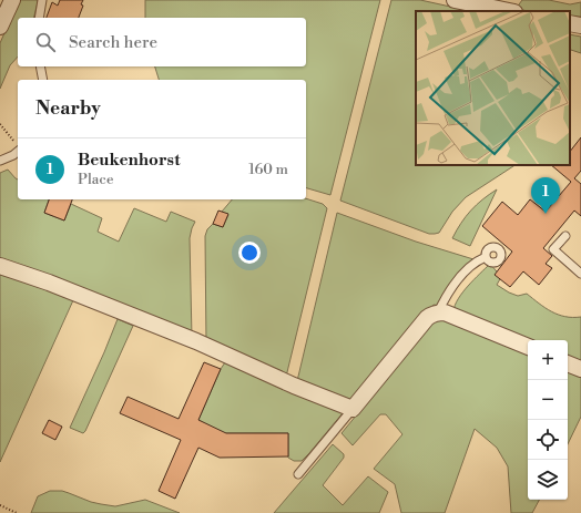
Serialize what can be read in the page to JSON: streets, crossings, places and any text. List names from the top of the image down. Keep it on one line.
{"page":{"search":"Search here","heading":"Nearby","list":[{"mark":"1","name":"Beukenhorst","note":"Place","value":"160 m"}],"pins":"1","map_buttons":["+","−"]}}
